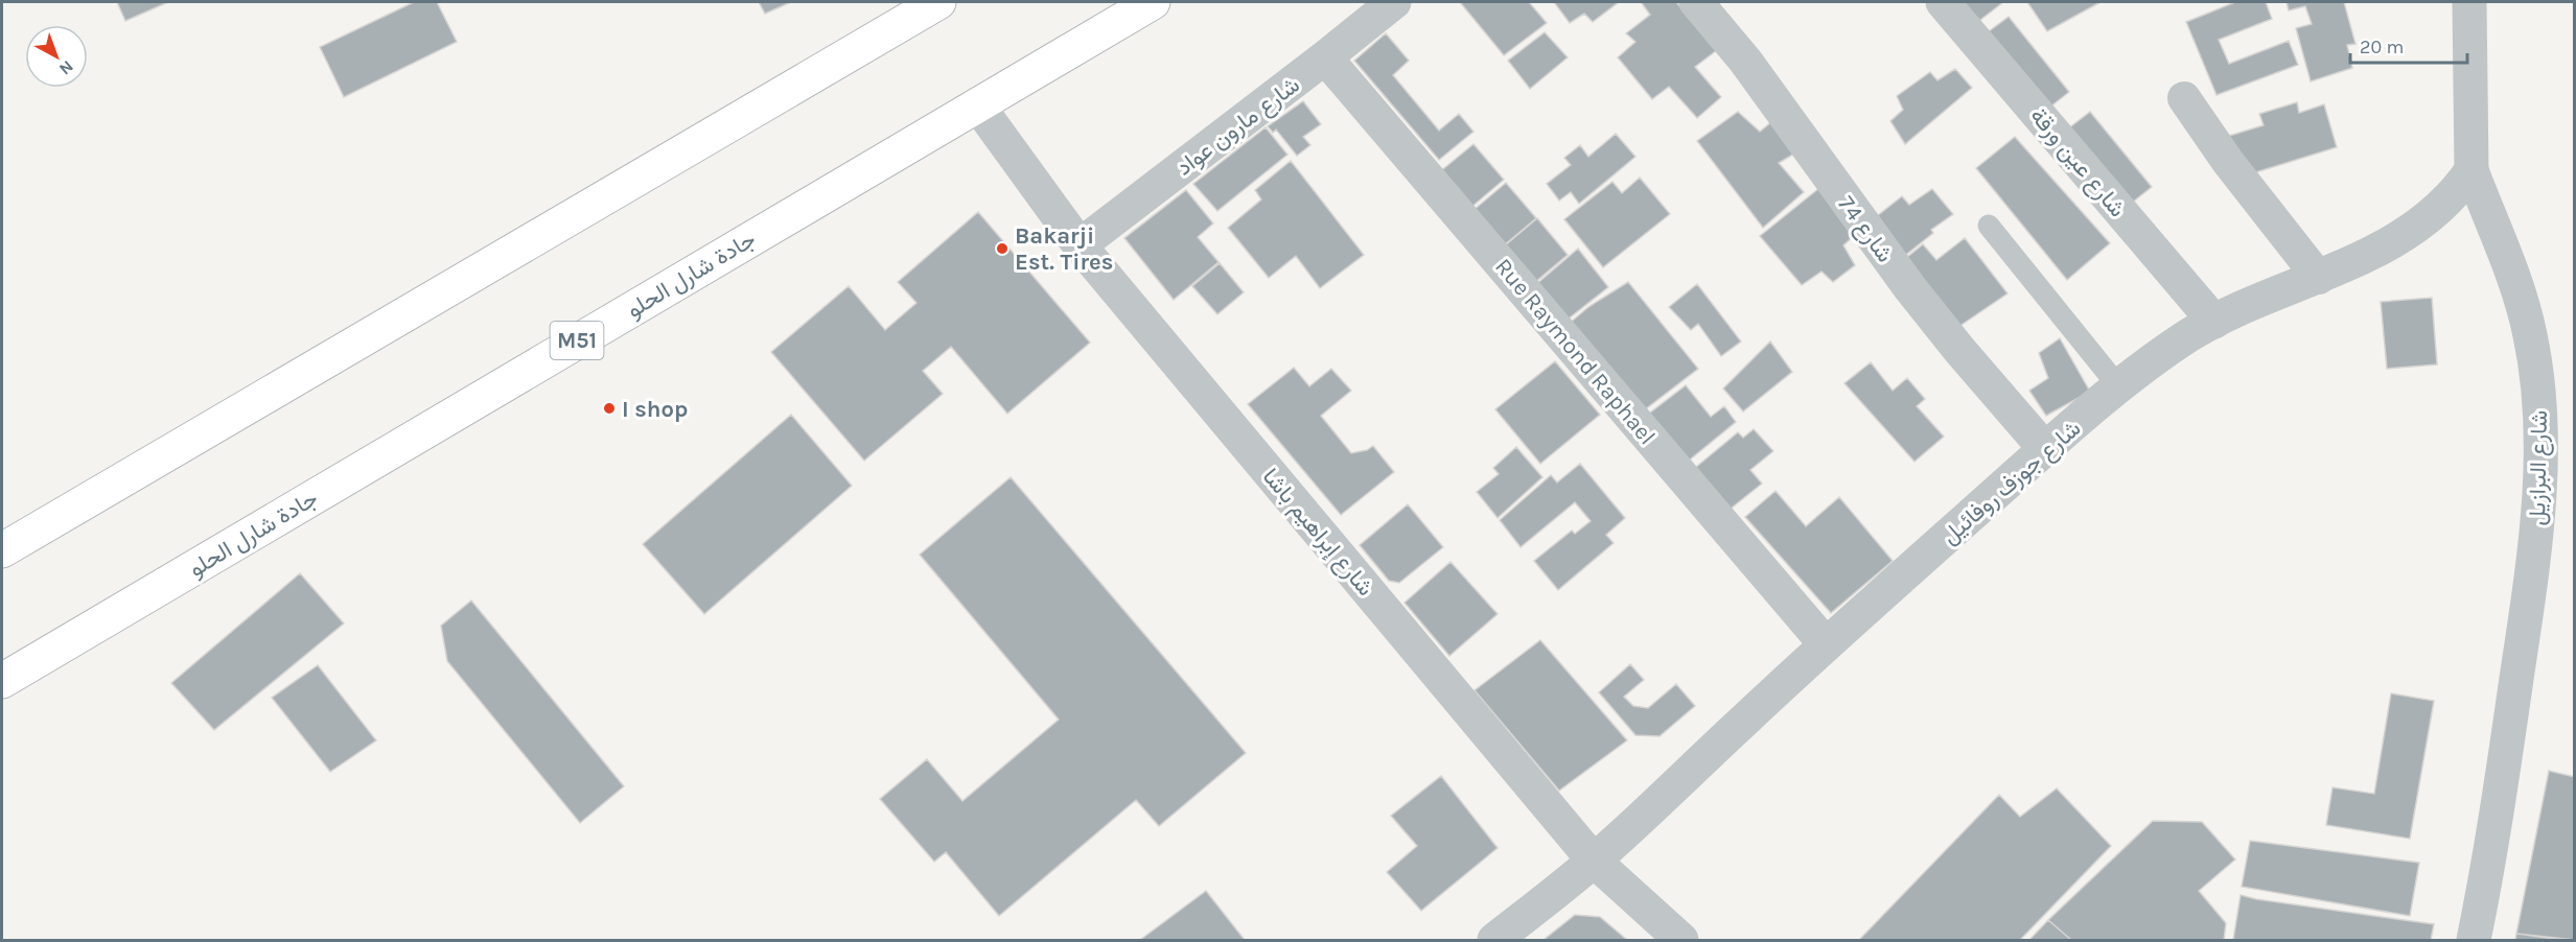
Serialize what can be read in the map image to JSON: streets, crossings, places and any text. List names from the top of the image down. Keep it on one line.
{"streets":{"highway":["جادة شارل الحلو","M51"],"street":["شارع مارون عواد","شارع عين ورقة","شارع 74","Rue Raymond Raphael","شارع البرازيل","شارع جوزف روفائيل","شارع إبراهيم باشا"]},"crossings":[["شارع مارون عواد","Rue Raymond Raphael"],["شارع مارون عواد","شارع إبراهيم باشا"],["شارع عين ورقة","شارع جوزف روفائيل"],["شارع 74","شارع جوزف روفائيل"],["جادة شارل الحلو","شارع إبراهيم باشا"],["Rue Raymond Raphael","شارع جوزف روفائيل"],["شارع البرازيل","شارع جوزف روفائيل"],["شارع جوزف روفائيل","شارع إبراهيم باشا"]],"places":["Bakarji Est. Tires","I shop"],"scale_bar":"20 m","north":"bottom right"}
